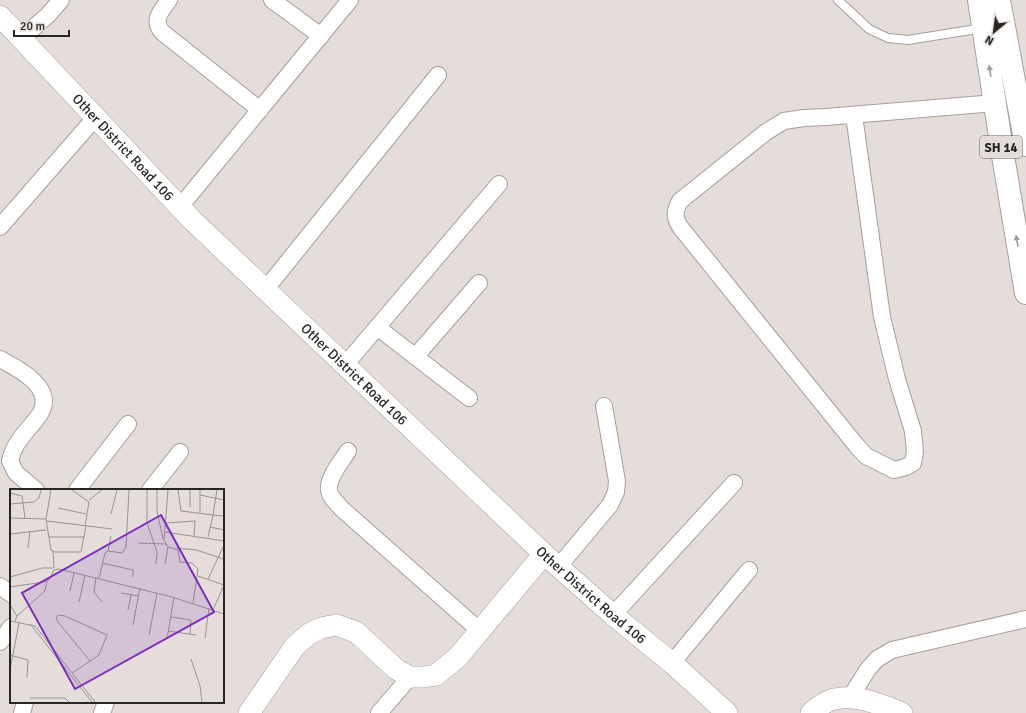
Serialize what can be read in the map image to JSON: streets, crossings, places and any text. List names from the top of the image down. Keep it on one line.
{"streets":{"main road":["SH 14"],"street":["Other District Road 106"]},"scale_bar":"20 m","north":"bottom left"}
